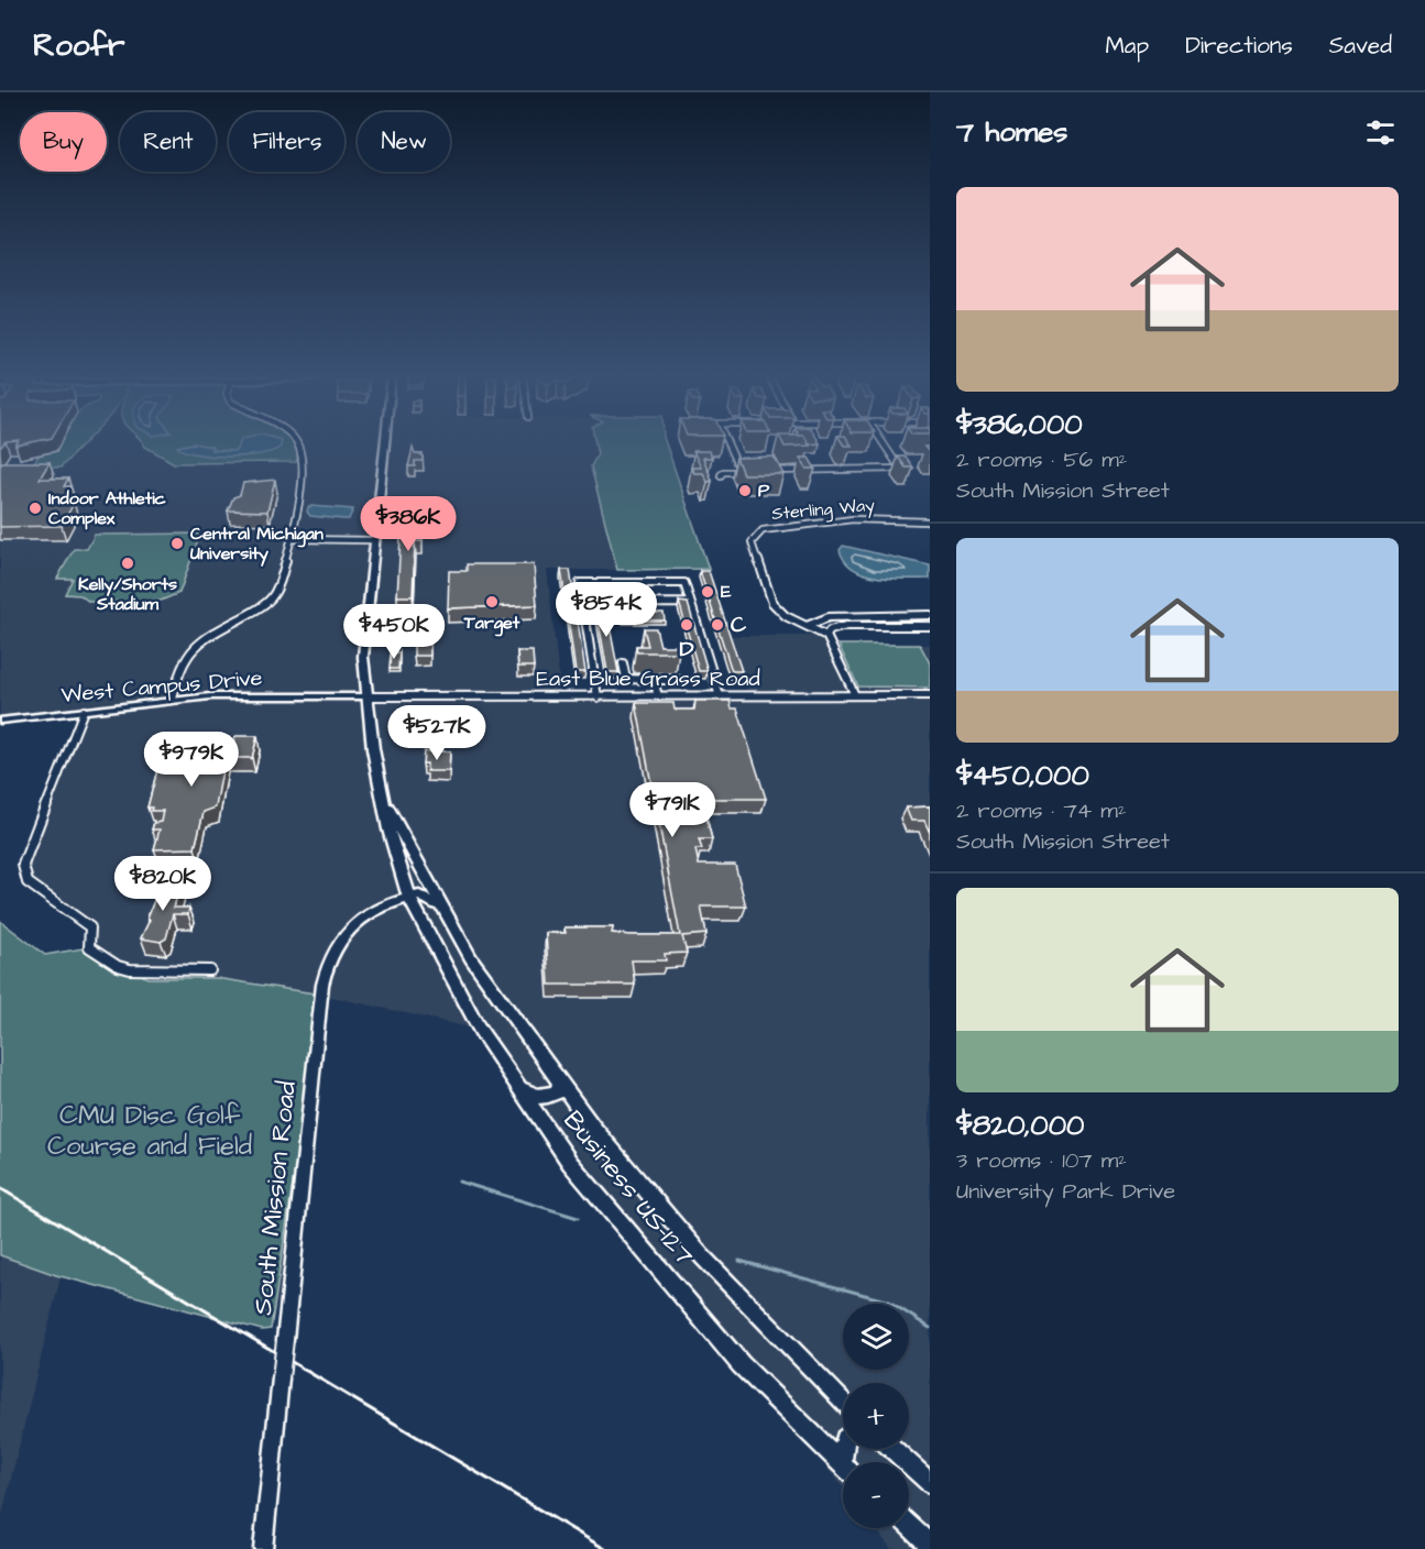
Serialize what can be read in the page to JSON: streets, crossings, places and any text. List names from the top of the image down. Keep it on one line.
{"streets":{"main road":["Business US-127","South Mission Road"],"street":["Sterling Way","East Blue Grass Road","West Campus Drive"]},"crossings":[["East Blue Grass Road","West Campus Drive"],["Business US-127","South Mission Road"]],"parks":["CMU Disc Golf Course and Field"],"places":["P","Indoor Athletic Complex","Central Michigan University","Kelly/Shorts Stadium","E","Target","D","C"],"page":{"header":"Roofr","nav":["Map","Directions","Saved"],"heading":"7 homes","chip":["Buy","Rent","Filters","New"],"list":[{"name":"$386,000","note":"2 rooms · 56 m² · South Mission Street"},{"name":"$450,000","note":"2 rooms · 74 m² · South Mission Street"},{"name":"$820,000","note":"3 rooms · 107 m² · University Park Drive"}],"price":["$386K","$854K","$450K","$527K","$979K","$791K","$820K"],"map_buttons":["+","−"]}}
